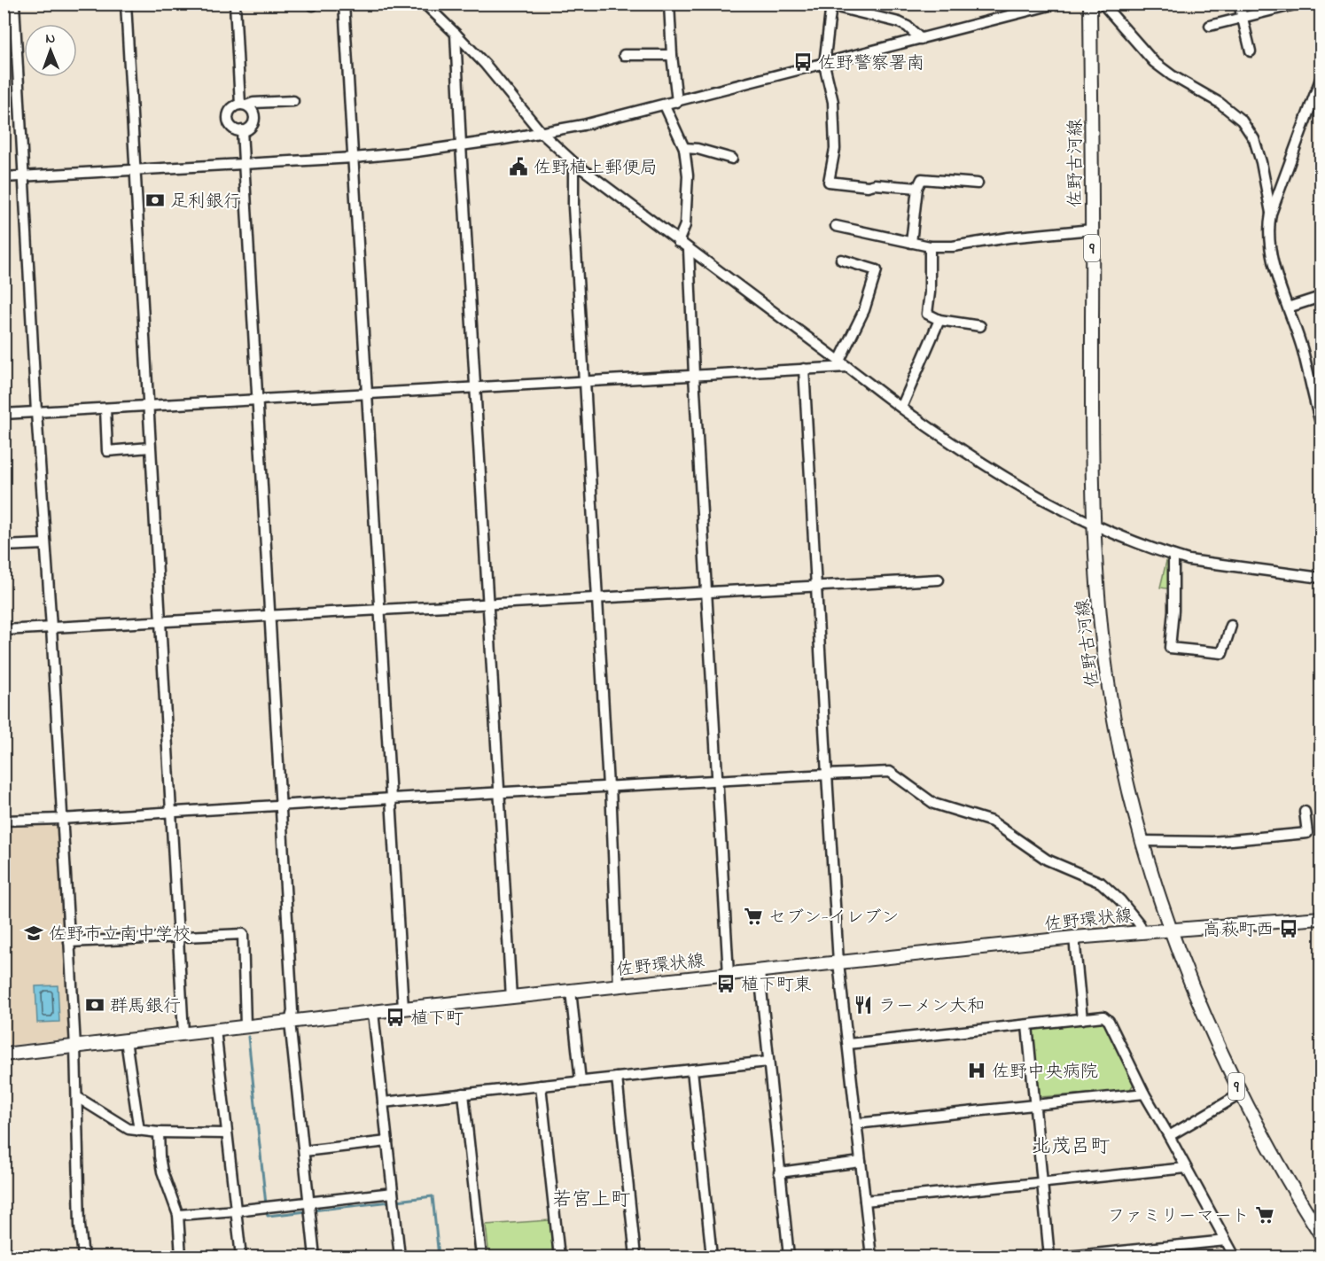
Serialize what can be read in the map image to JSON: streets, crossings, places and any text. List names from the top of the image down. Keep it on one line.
{"streets":{"main road":["佐野古河線","9","佐野環状線"]},"crossings":[["佐野古河線","佐野環状線"]],"districts":["北茂呂町","若宮上町"],"places":{"bus stop":["佐野警察署南","高萩町西","植下町東","植下町"],"public building":["佐野植上郵便局"],"bank":["足利銀行","群馬銀行"],"supermarket":["セブン-イレブン","ファミリーマート"],"school or university":["佐野市立南中学校"],"restaurant":["ラーメン大和"],"hospital":["佐野中央病院"]},"north":"top"}
